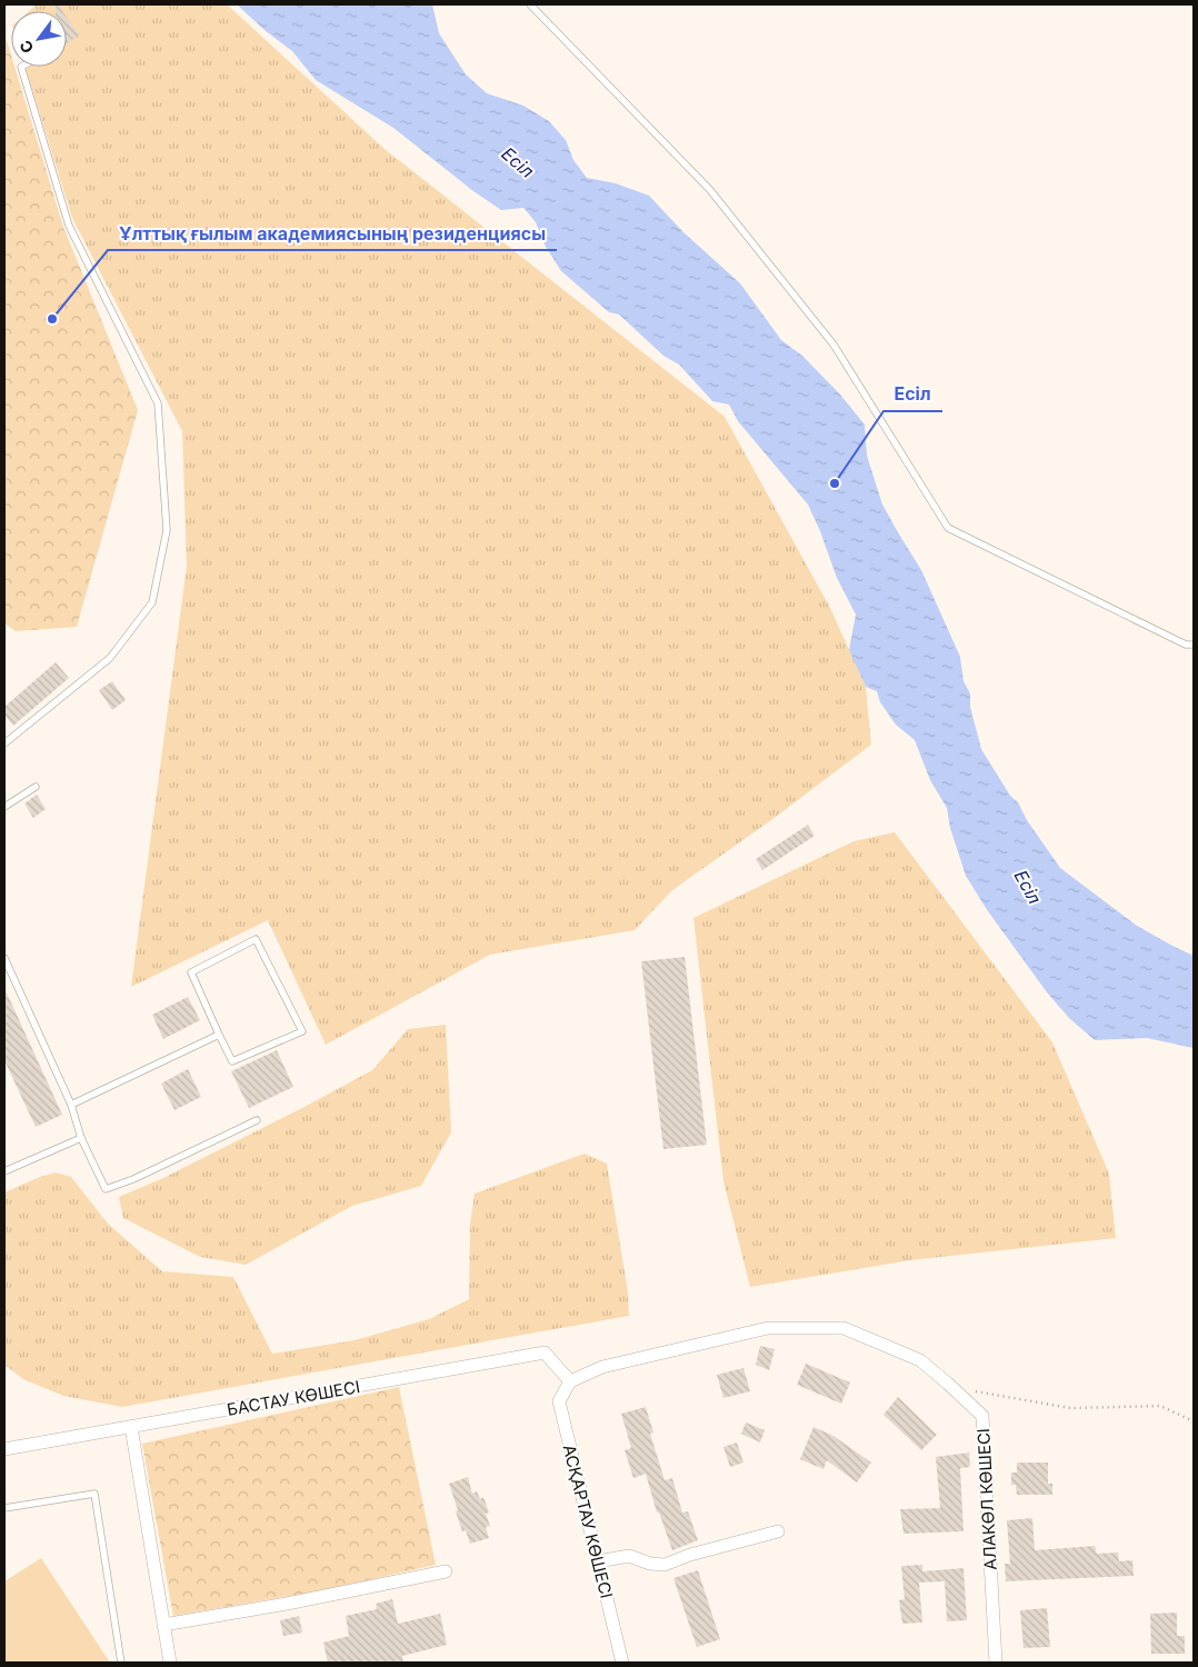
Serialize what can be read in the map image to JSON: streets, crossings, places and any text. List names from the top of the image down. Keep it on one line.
{"streets":{"street":["БАСТАУ КӨШЕСІ","АЛАКӨЛ КӨШЕСІ","АСҚАРТАУ КӨШЕСІ"]},"crossings":[["БАСТАУ КӨШЕСІ","АЛАКӨЛ КӨШЕСІ"],["БАСТАУ КӨШЕСІ","АСҚАРТАУ КӨШЕСІ"],["АЛАКӨЛ КӨШЕСІ","АСҚАРТАУ КӨШЕСІ"]],"water":["Есіл"],"places":["Ұлттық ғылым академиясының резиденциясы","Есіл"],"north":"bottom left"}
